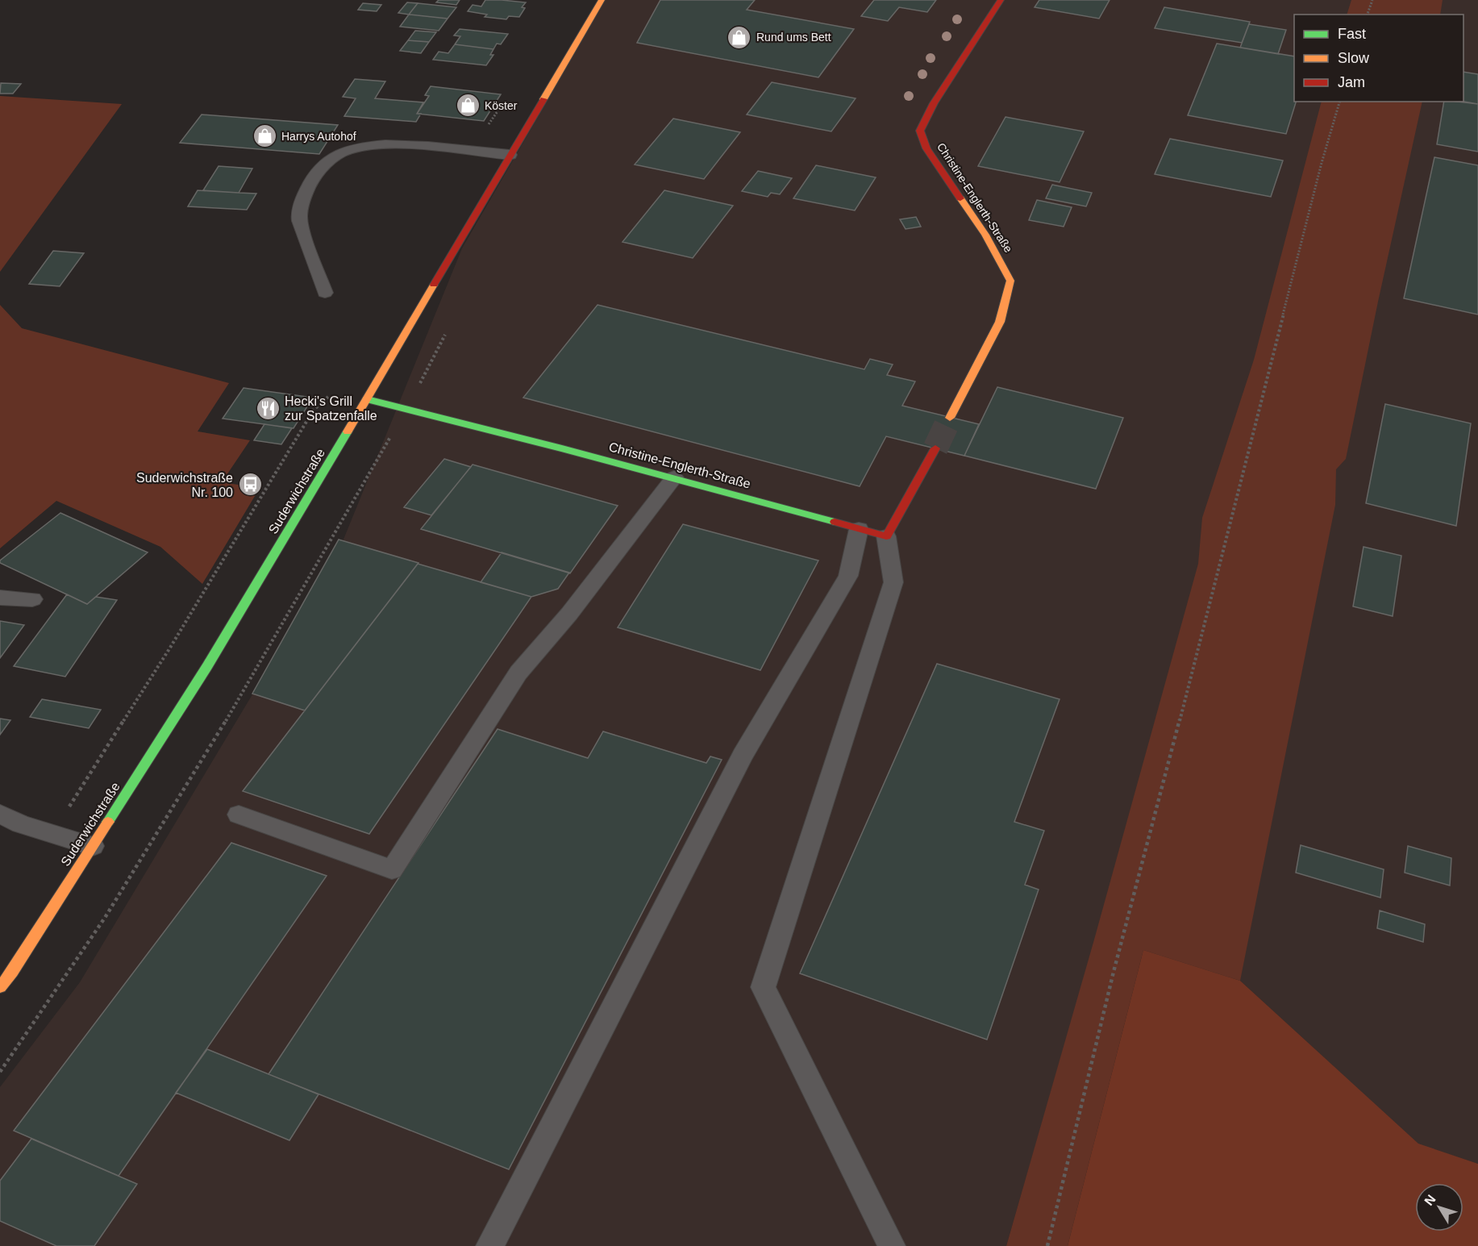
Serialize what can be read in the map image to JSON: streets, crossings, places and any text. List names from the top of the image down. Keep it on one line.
{"streets":{"street":["Christine-Englerth-Straße","Suderwichstraße"]},"crossings":[["Christine-Englerth-Straße","Suderwichstraße"]],"places":{"shop":["Rund ums Bett","Köster","Harrys Autohof"],"restaurant":["Hecki's Grill zur Spatzenfalle"],"bus stop":["Suderwichstraße Nr. 100"]},"legend":["Fast","Slow","Jam"],"north":"top left"}
